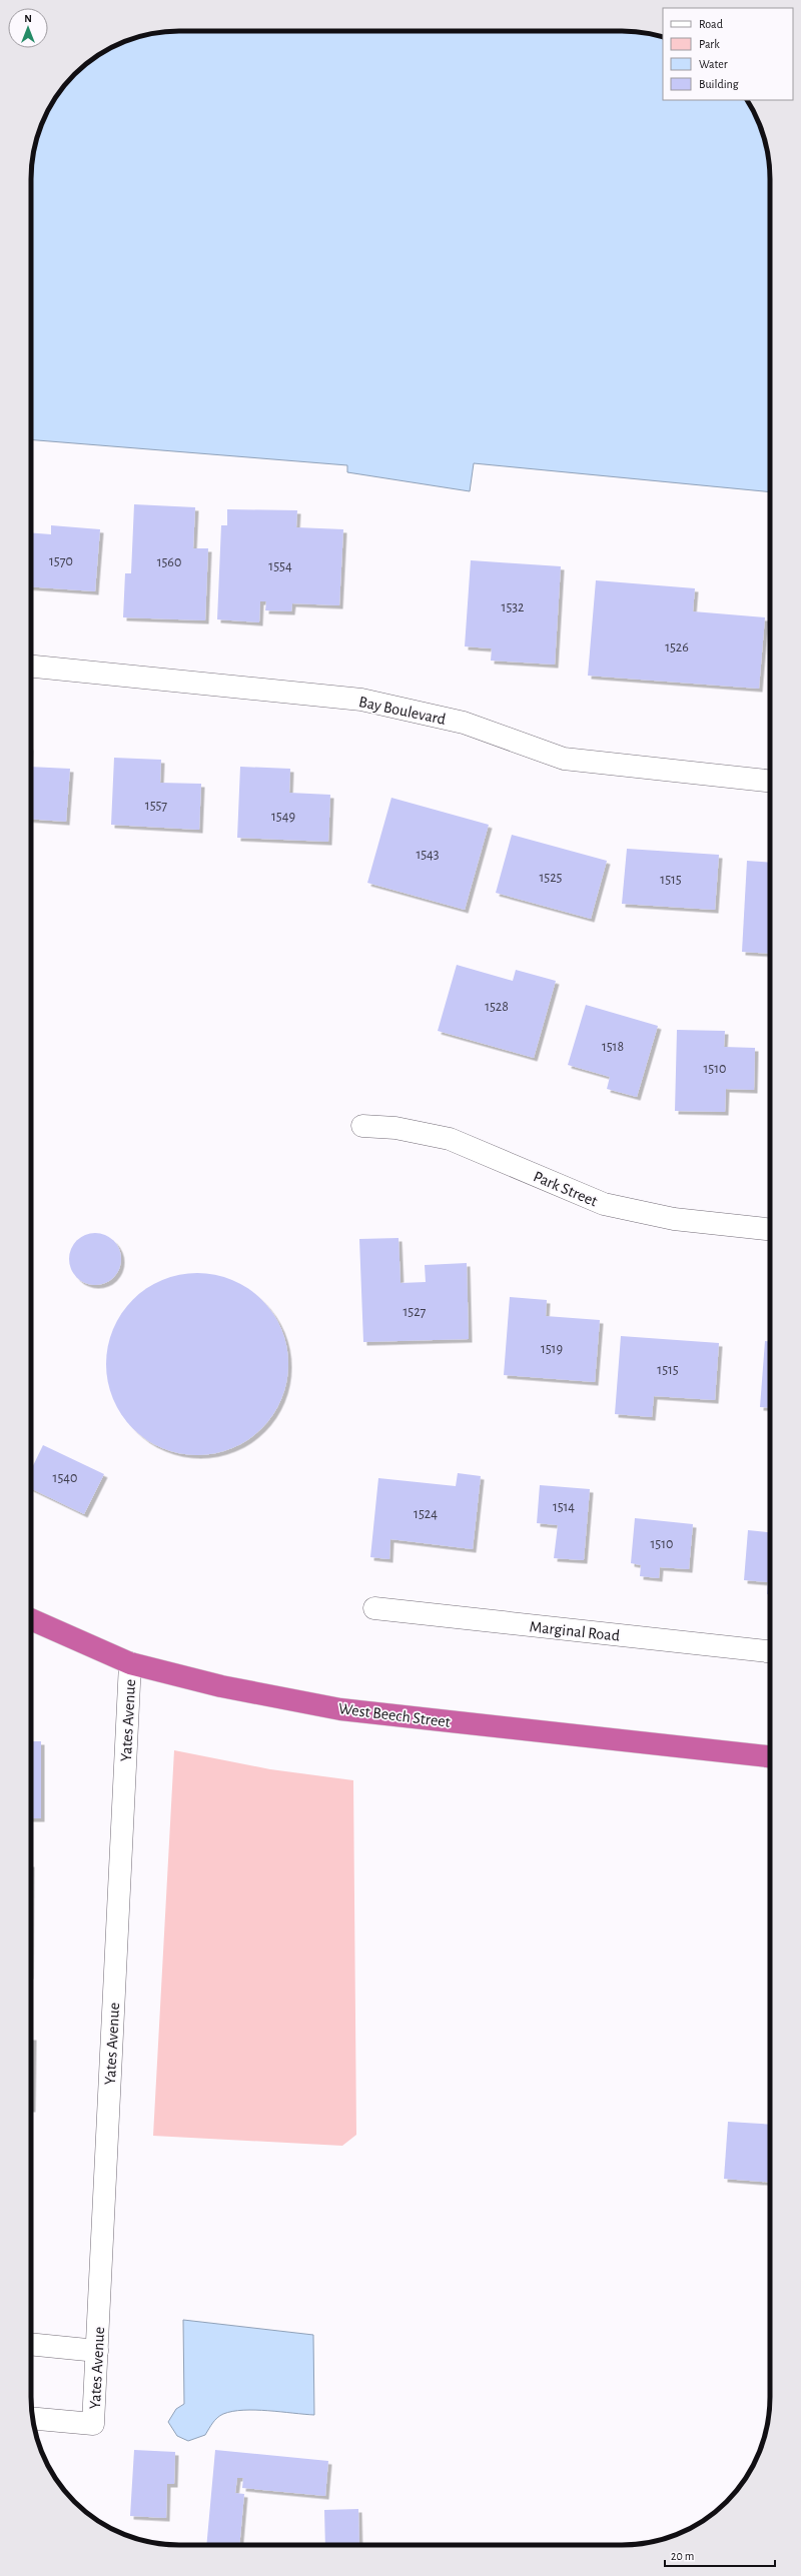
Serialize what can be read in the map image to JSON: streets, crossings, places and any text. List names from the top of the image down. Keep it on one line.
{"streets":{"highway":["West Beech Street"],"street":["Bay Boulevard","Park Street","Marginal Road","Yates Avenue"]},"crossings":[["West Beech Street","Yates Avenue"]],"house_numbers":["1570","1560","1554","1532","1526","1557","1549","1543","1525","1515","1528","1518","1510","1527","1519","1515","1540","1514","1524","1510"],"legend":["Road","Park","Water","Building"],"scale_bar":"20 m","north":"top"}
